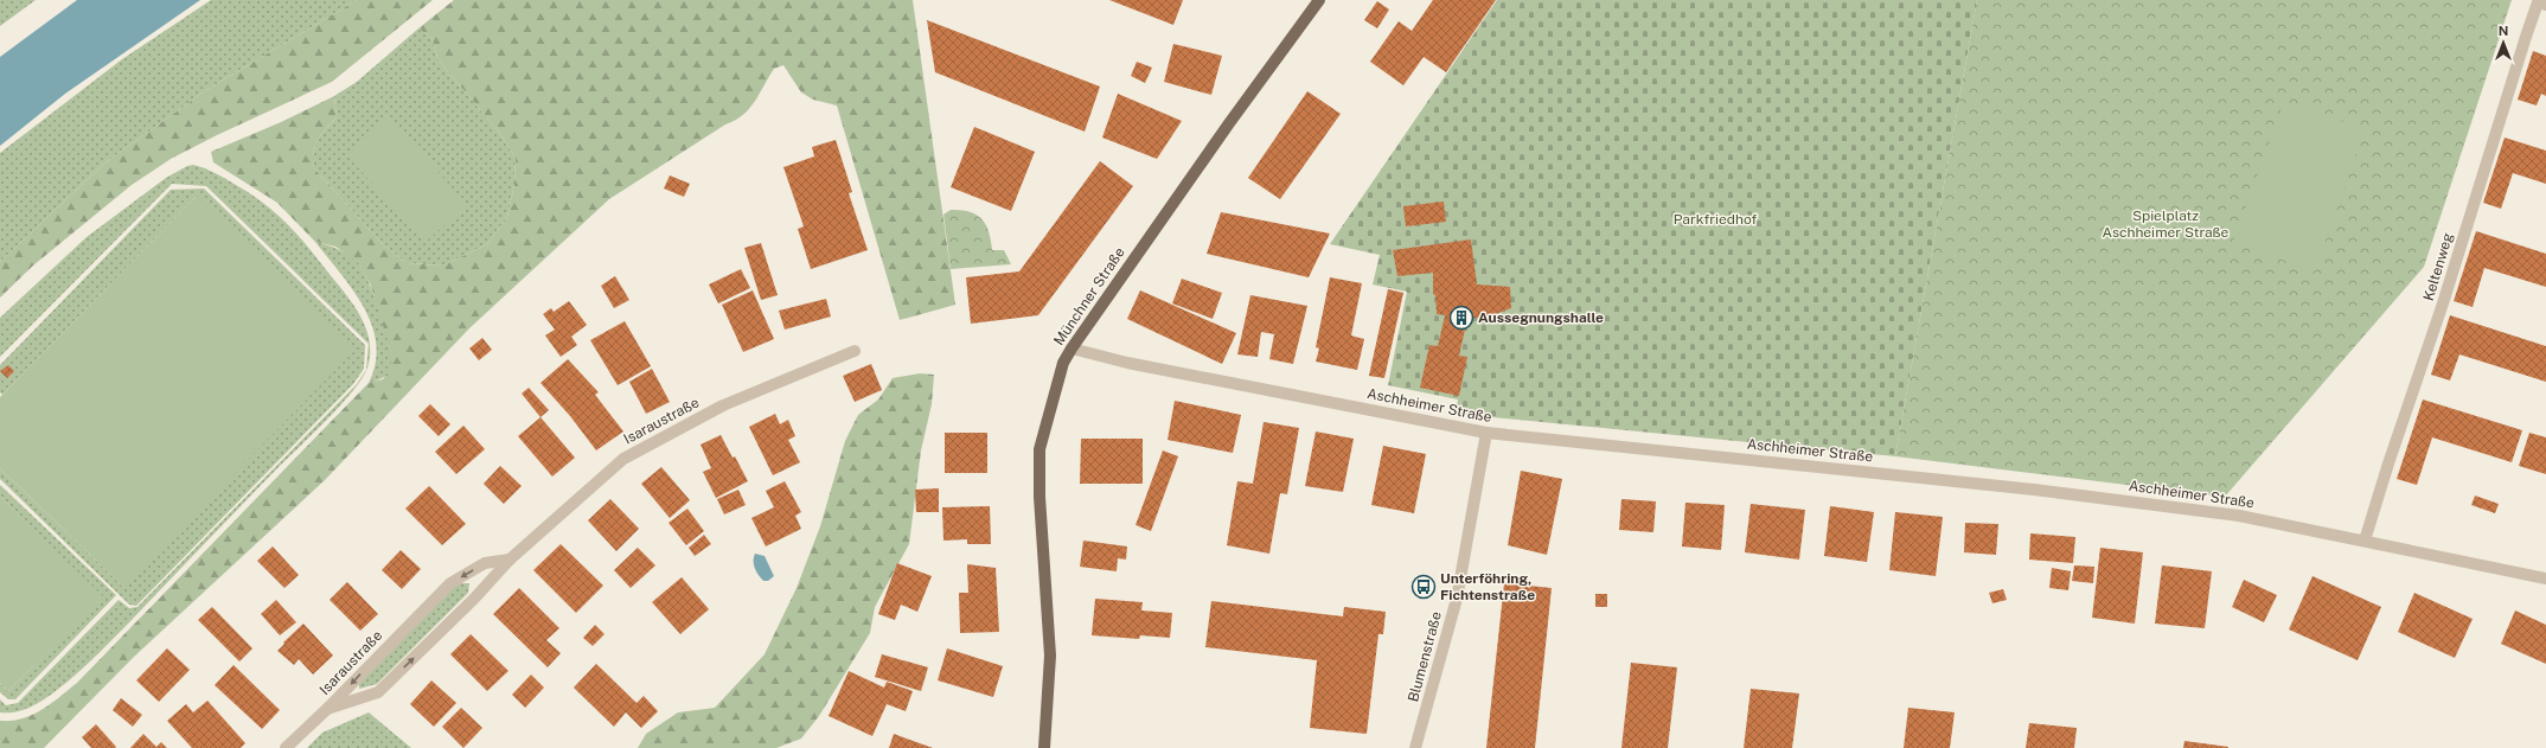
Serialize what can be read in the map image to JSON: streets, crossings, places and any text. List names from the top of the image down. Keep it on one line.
{"streets":{"main road":["Münchner Straße"],"street":["Keltenweg","Aschheimer Straße","Isaraustraße","Blumenstraße"]},"crossings":[["Keltenweg","Aschheimer Straße"],["Münchner Straße","Aschheimer Straße"],["Aschheimer Straße","Blumenstraße"]],"parks":["Spielplatz Aschheimer Straße","Parkfriedhof"],"places":{"building":["Aussegnungshalle"],"bus stop":["Unterföhring, Fichtenstraße"]},"north":"top"}
